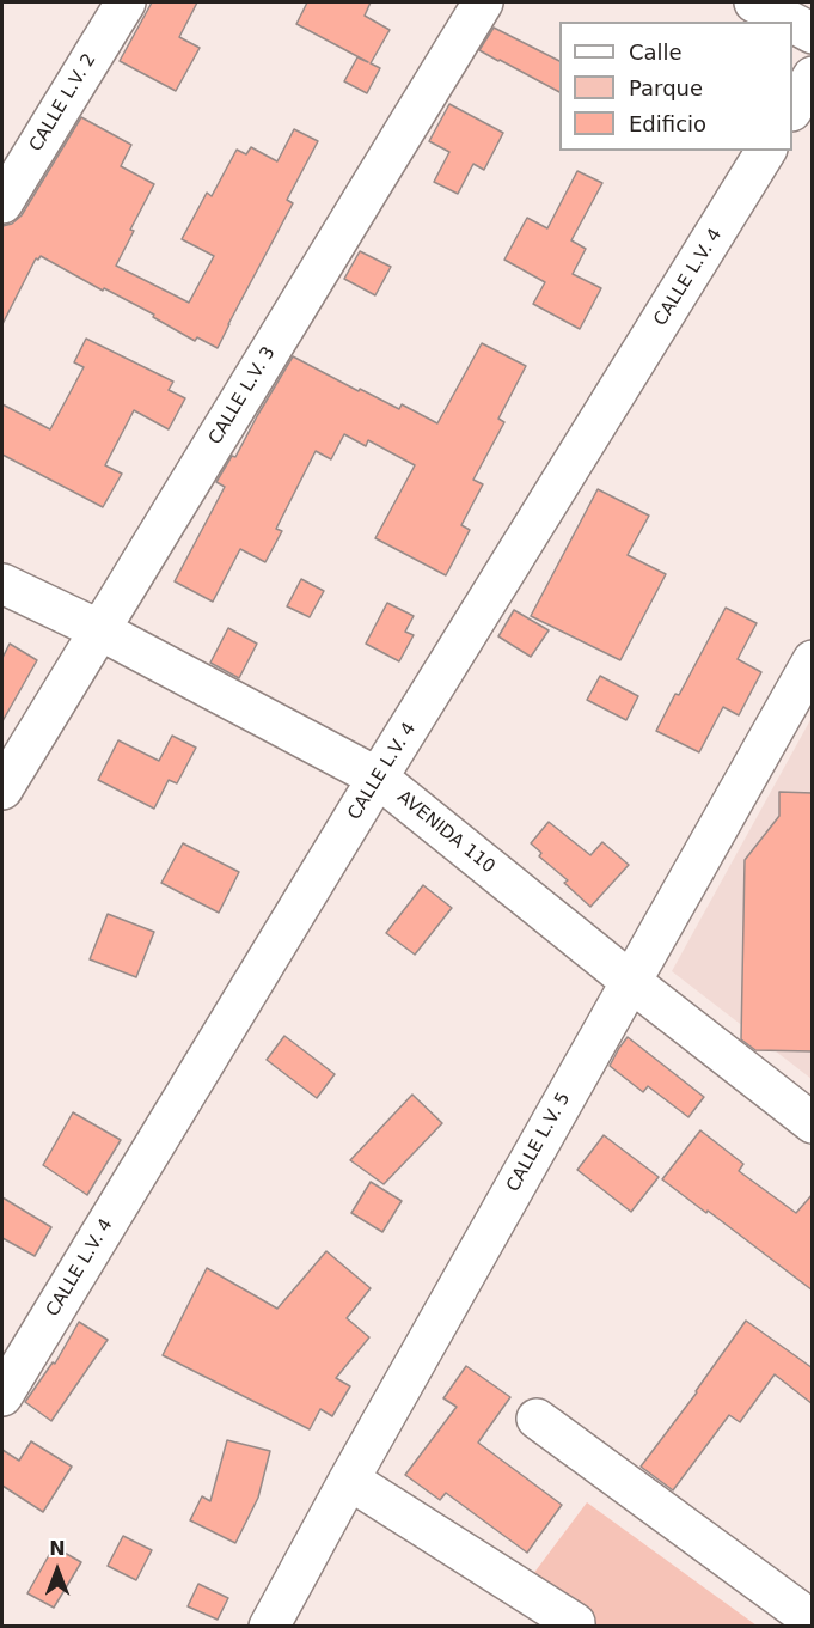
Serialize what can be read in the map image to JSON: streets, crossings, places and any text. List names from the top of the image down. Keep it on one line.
{"streets":{"street":["CALLE L.V. 2","CALLE L.V. 4","CALLE L.V. 3","AVENIDA 110","CALLE L.V. 5"]},"crossings":[["CALLE L.V. 4","AVENIDA 110"],["CALLE L.V. 3","AVENIDA 110"],["AVENIDA 110","CALLE L.V. 5"]],"legend":["Calle","Parque","Edificio"],"north":"top"}
